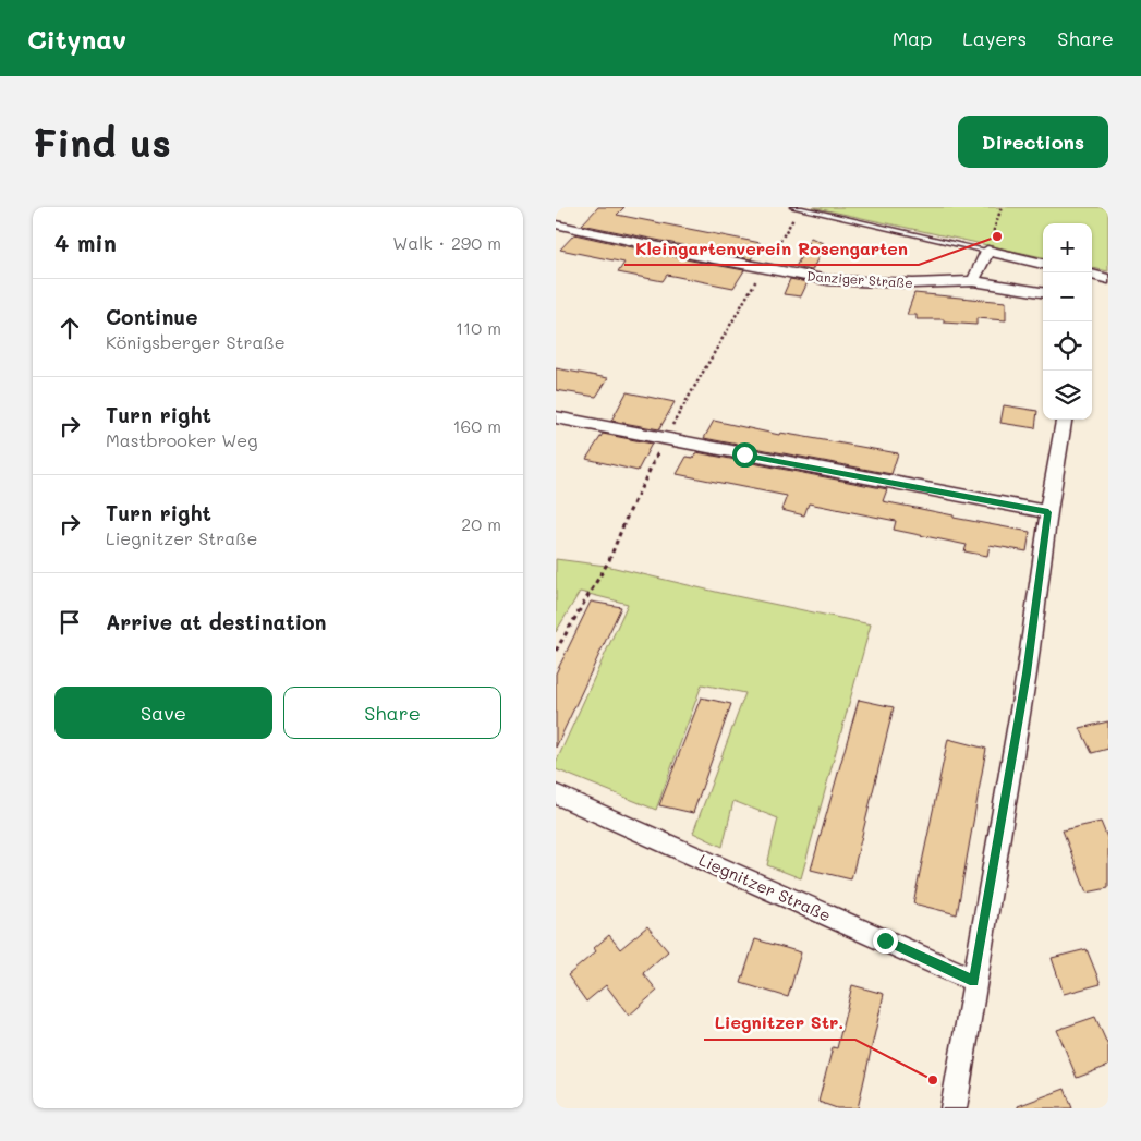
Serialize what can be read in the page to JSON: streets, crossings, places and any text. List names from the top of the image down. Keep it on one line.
{"streets":{"street":["Danziger Straße","Liegnitzer Straße"]},"places":["Kleingartenverein Rosengarten","Liegnitzer Str."],"page":{"header":"Citynav","nav":["Map","Layers","Share"],"buttons":["Directions",["Save","Share"]],"title":"Find us","heading":["4 min","Walk · 290 m"],"map_buttons":["+","−"],"list":[["Continue","Königsberger Straße","110 m"],["Turn right","Mastbrooker Weg","160 m"],["Turn right","Liegnitzer Straße","20 m"],"Arrive at destination"]}}
